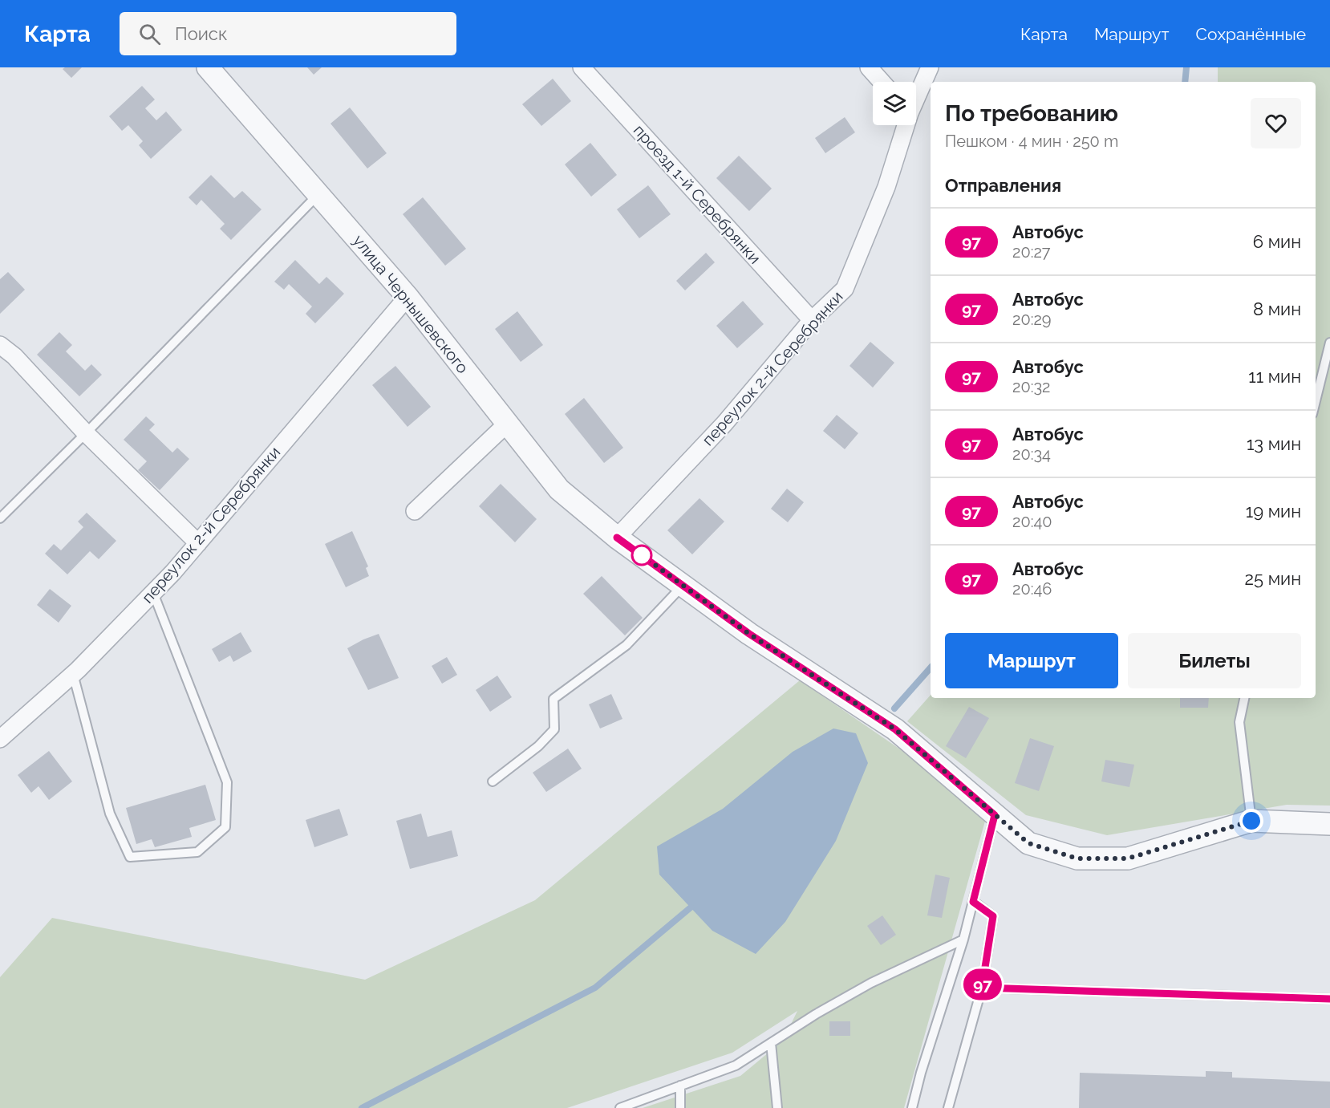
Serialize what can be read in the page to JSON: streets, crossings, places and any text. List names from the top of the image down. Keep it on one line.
{"streets":{"street":["проезд 1-й Серебрянки","улица Чернышевского","переулок 2-й Серебрянки"]},"crossings":[["проезд 1-й Серебрянки","переулок 2-й Серебрянки"],["улица Чернышевского","переулок 2-й Серебрянки"]],"lines":["bus line 97"],"page":{"header":"Карта","search":"Поиск","nav":["Карта","Маршрут","Сохранённые"],"on_map":"97","heading":[["По требованию","Пешком · 4 мин · 250 m"],"Отправления"],"list":[{"mark":"97","name":"Автобус","note":"20:27","value":"6 мин"},{"mark":"97","name":"Автобус","note":"20:29","value":"8 мин"},{"mark":"97","name":"Автобус","note":"20:32","value":"11 мин"},{"mark":"97","name":"Автобус","note":"20:34","value":"13 мин"},{"mark":"97","name":"Автобус","note":"20:40","value":"19 мин"},{"mark":"97","name":"Автобус","note":"20:46","value":"25 мин"}],"buttons":["Маршрут","Билеты"]}}
